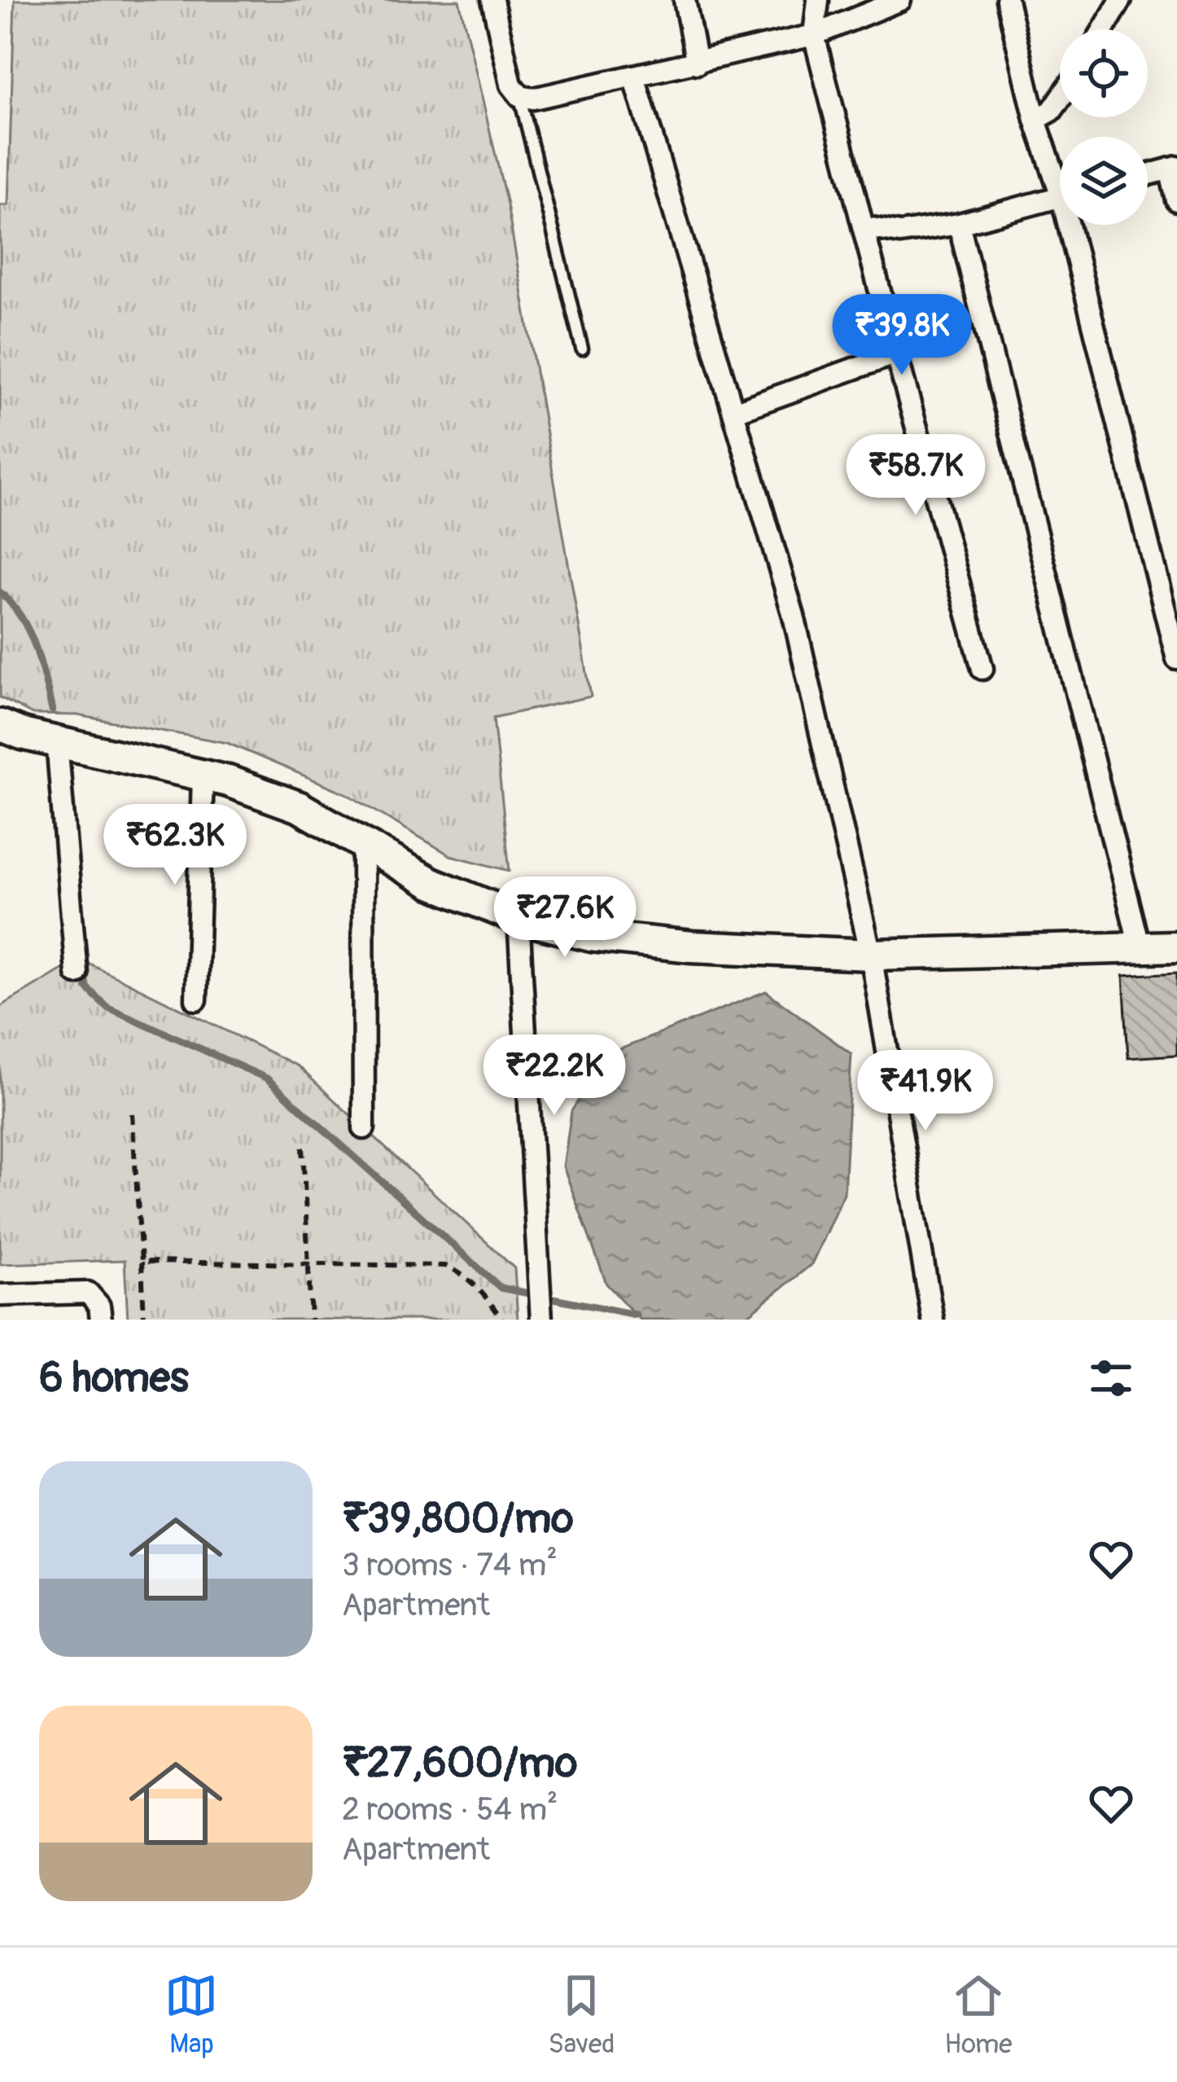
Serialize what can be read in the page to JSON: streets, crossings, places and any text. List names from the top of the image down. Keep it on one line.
{"page":{"price":["₹39.8K","₹58.7K","₹62.3K","₹27.6K","₹22.2K","₹41.9K"],"heading":"6 homes","list":[{"name":"₹39,800/mo","note":"3 rooms · 74 m² · Apartment"},{"name":"₹27,600/mo","note":"2 rooms · 54 m² · Apartment"}],"tabs":["Map","Saved","Home"]}}
